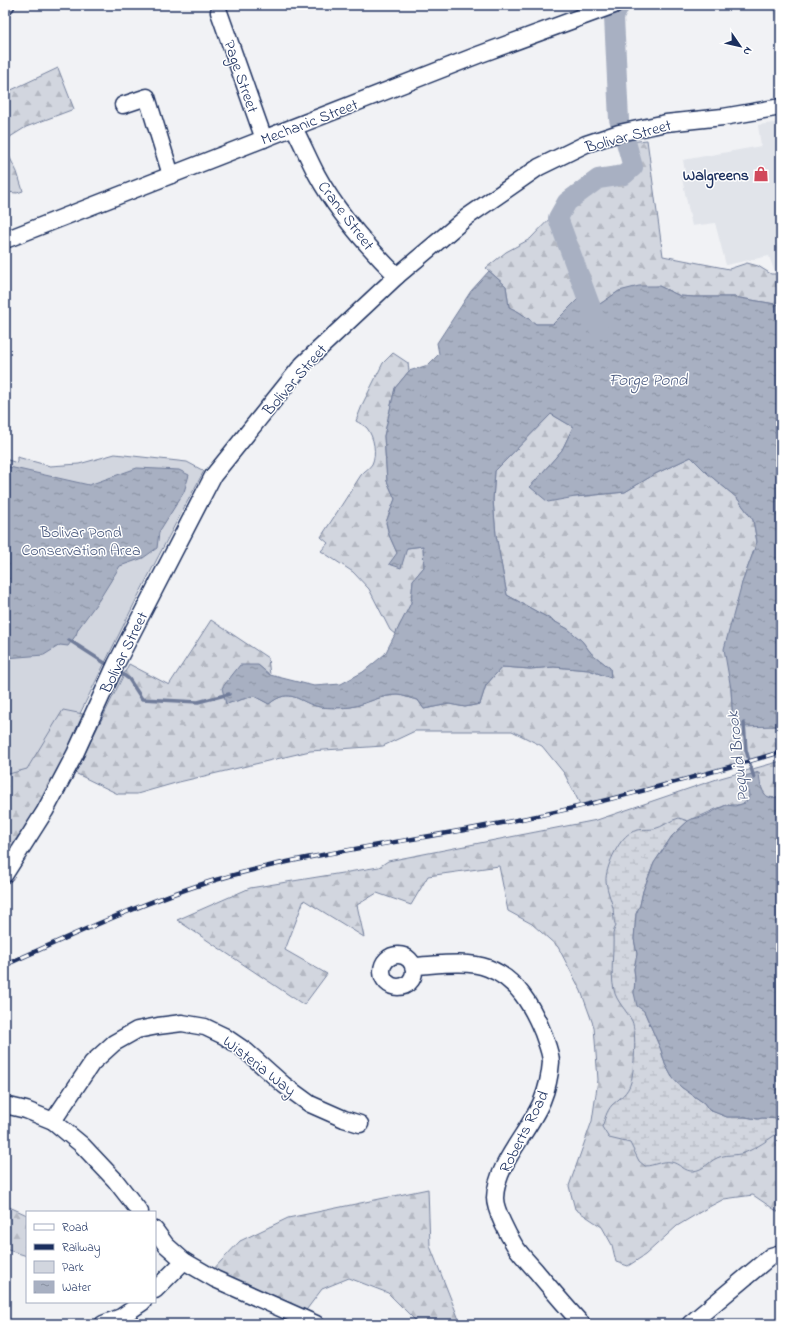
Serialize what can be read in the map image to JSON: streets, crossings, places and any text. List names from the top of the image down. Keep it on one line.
{"streets":{"street":["Page Street","Mechanic Street","Bolivar Street","Crane Street","Wisteria Way","Roberts Road"]},"crossings":[["Page Street","Mechanic Street"],["Mechanic Street","Crane Street"],["Bolivar Street","Crane Street"]],"water":["Forge Pond","Pequid Brook"],"parks":["Bolivar Pond Conservation Area"],"places":{"shop":["Walgreens"]},"legend":["Road","Railway","Park","Water"],"north":"bottom right"}
